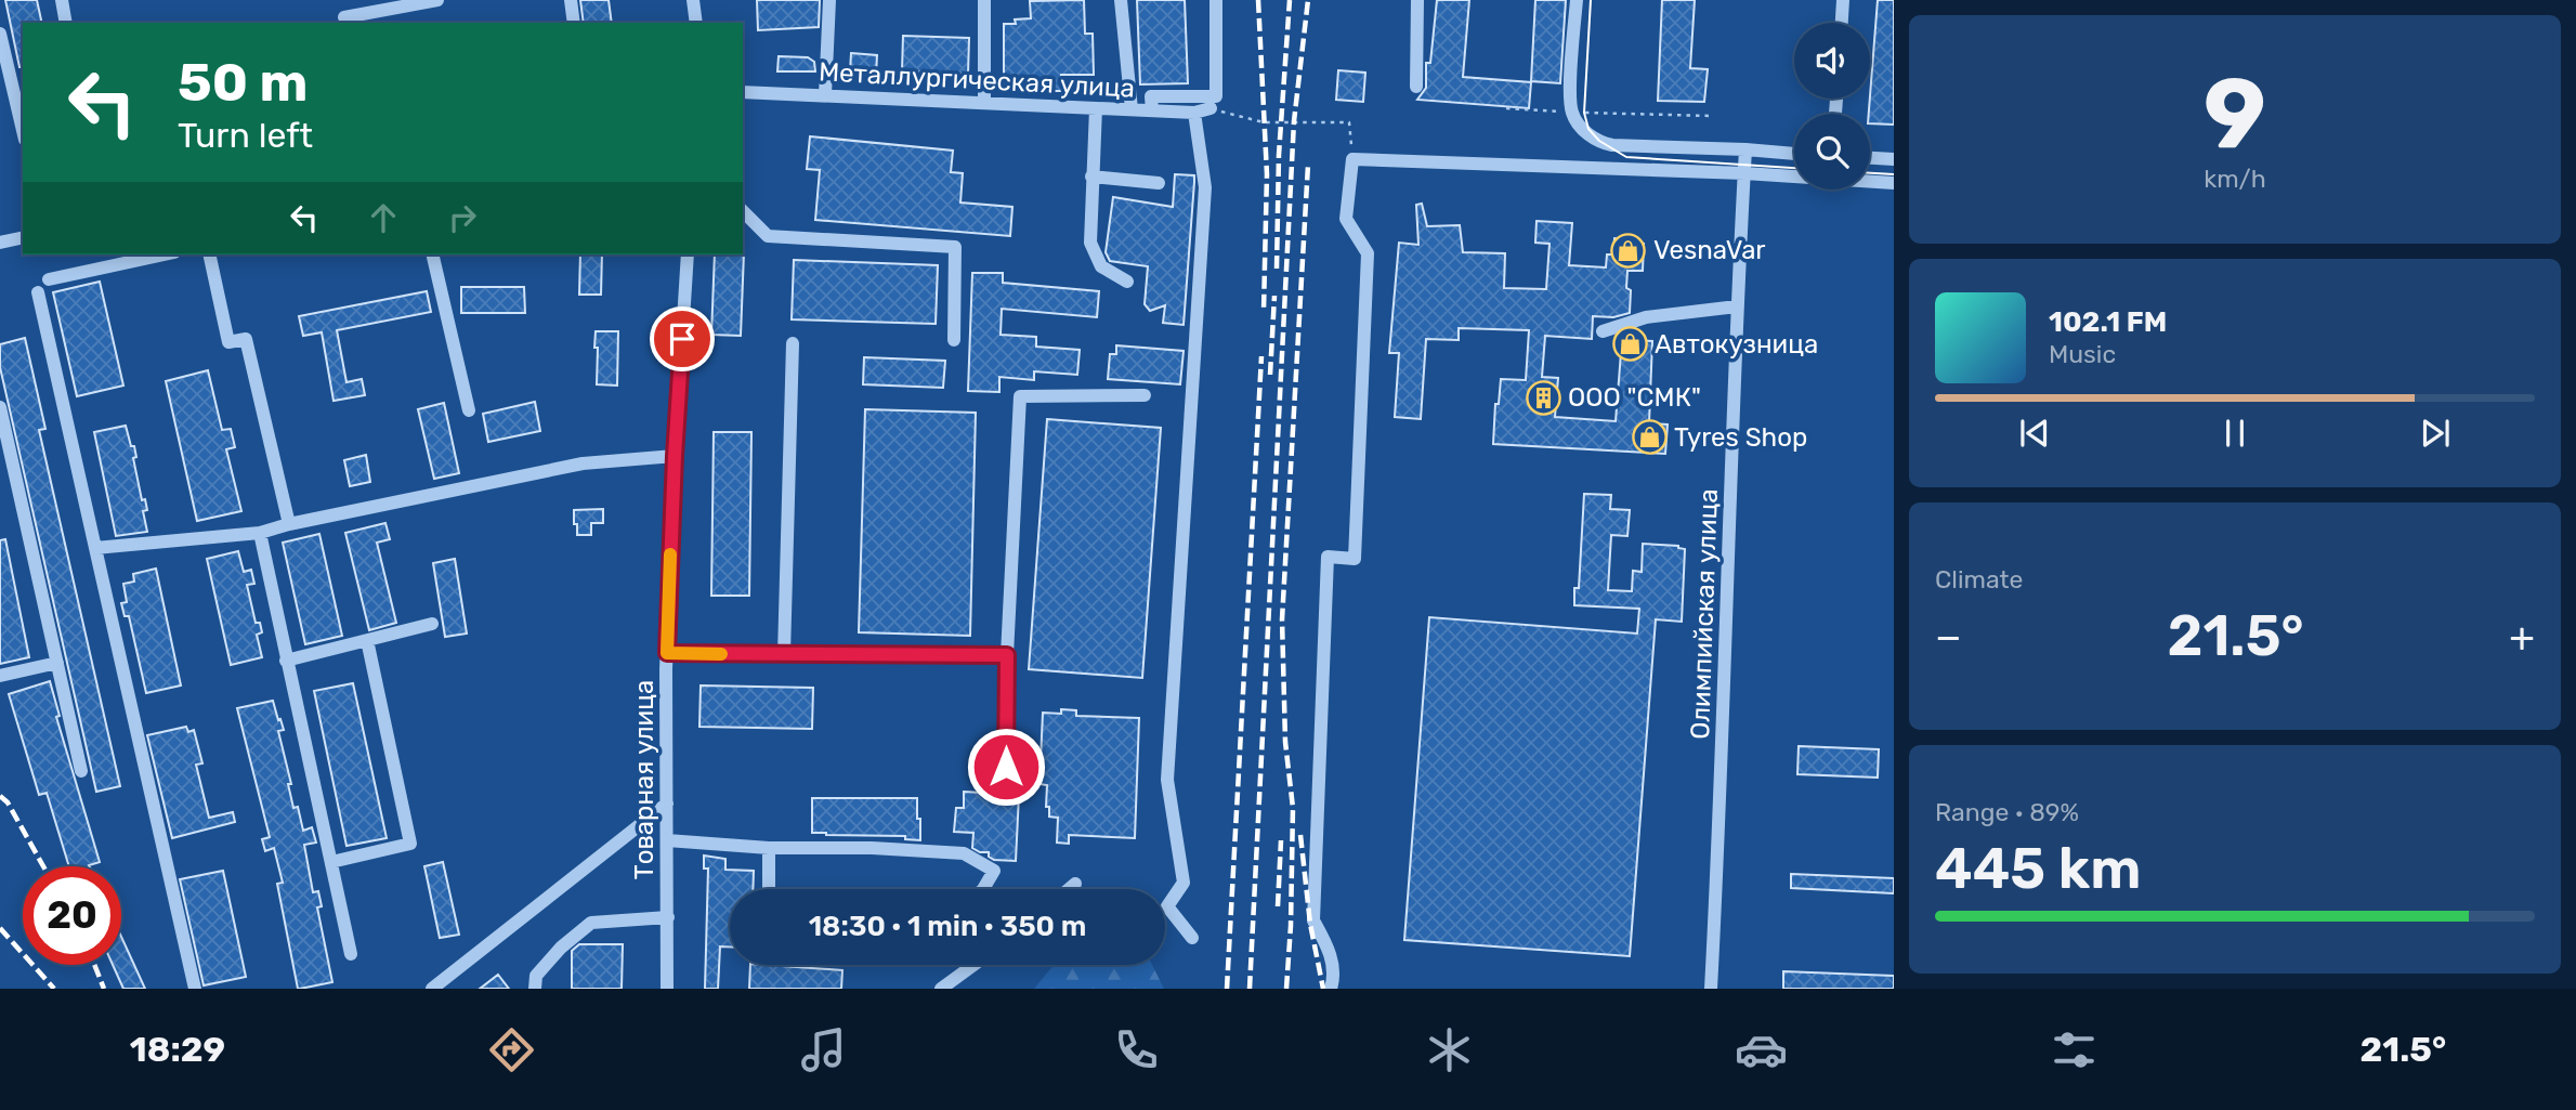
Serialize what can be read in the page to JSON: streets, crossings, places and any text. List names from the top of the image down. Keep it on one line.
{"streets":{"street":["Металлургическая улица","Олимпийская улица","Товарная улица"]},"places":{"shop":["VesnaVar","Автокузница","Tyres Shop"],"building":["ООО \"СМК\""]},"page":{"tile":[["9","km/h"],"Climate",["Range · 89%","445 km"]],"turn":["50 m","Turn left"],"song":["102.1 FM","Music"],"heat":["−","21.5°","+"],"limit":"20","trip":"18:30 · 1 min · 350 m","tabs":["18:29","21.5°"]}}
